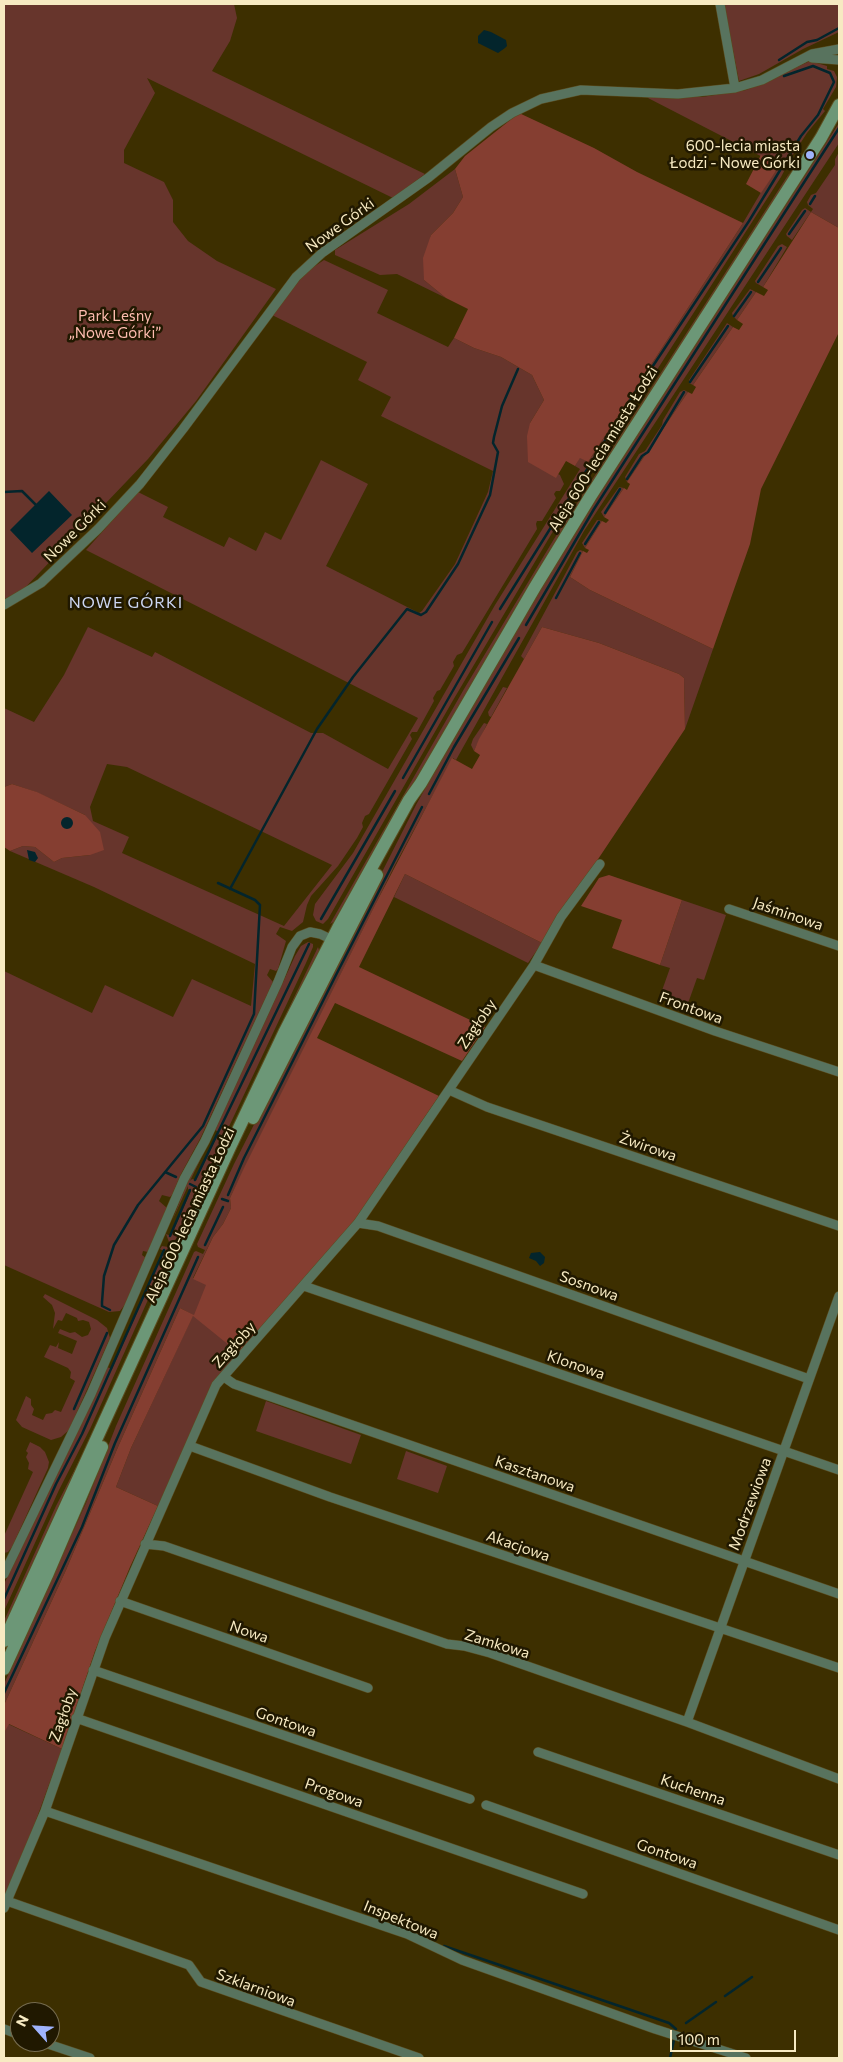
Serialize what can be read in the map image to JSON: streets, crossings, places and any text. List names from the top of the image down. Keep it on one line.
{"streets":{"main road":["Aleja 600-lecia miasta Łodzi"],"street":["Nowe Górki","Jaśminowa","Frontowa","Zagłoby","Żwirowa","Sosnowa","Klonowa","Kasztanowa","Modrzewiowa","Akacjowa","Nowa","Zamkowa","Gontowa","Kuchenna","Progowa","Inspektowa","Szklarniowa"]},"crossings":[["Frontowa","Zagłoby"],["Zagłoby","Żwirowa"],["Zagłoby","Sosnowa"],["Zagłoby","Klonowa"],["Zagłoby","Kasztanowa"],["Zagłoby","Akacjowa"],["Zagłoby","Nowa"],["Zagłoby","Zamkowa"],["Zagłoby","Gontowa"],["Zagłoby","Progowa"],["Zagłoby","Inspektowa"],["Zagłoby","Szklarniowa"],["Sosnowa","Modrzewiowa"],["Klonowa","Modrzewiowa"],["Kasztanowa","Modrzewiowa"],["Modrzewiowa","Akacjowa"],["Modrzewiowa","Zamkowa"]],"districts":["NOWE GÓRKI"],"parks":["Park Leśny „Nowe Górki”"],"places":["600-lecia miasta Łodzi - Nowe Górki"],"scale_bar":"100 m","north":"top left"}
